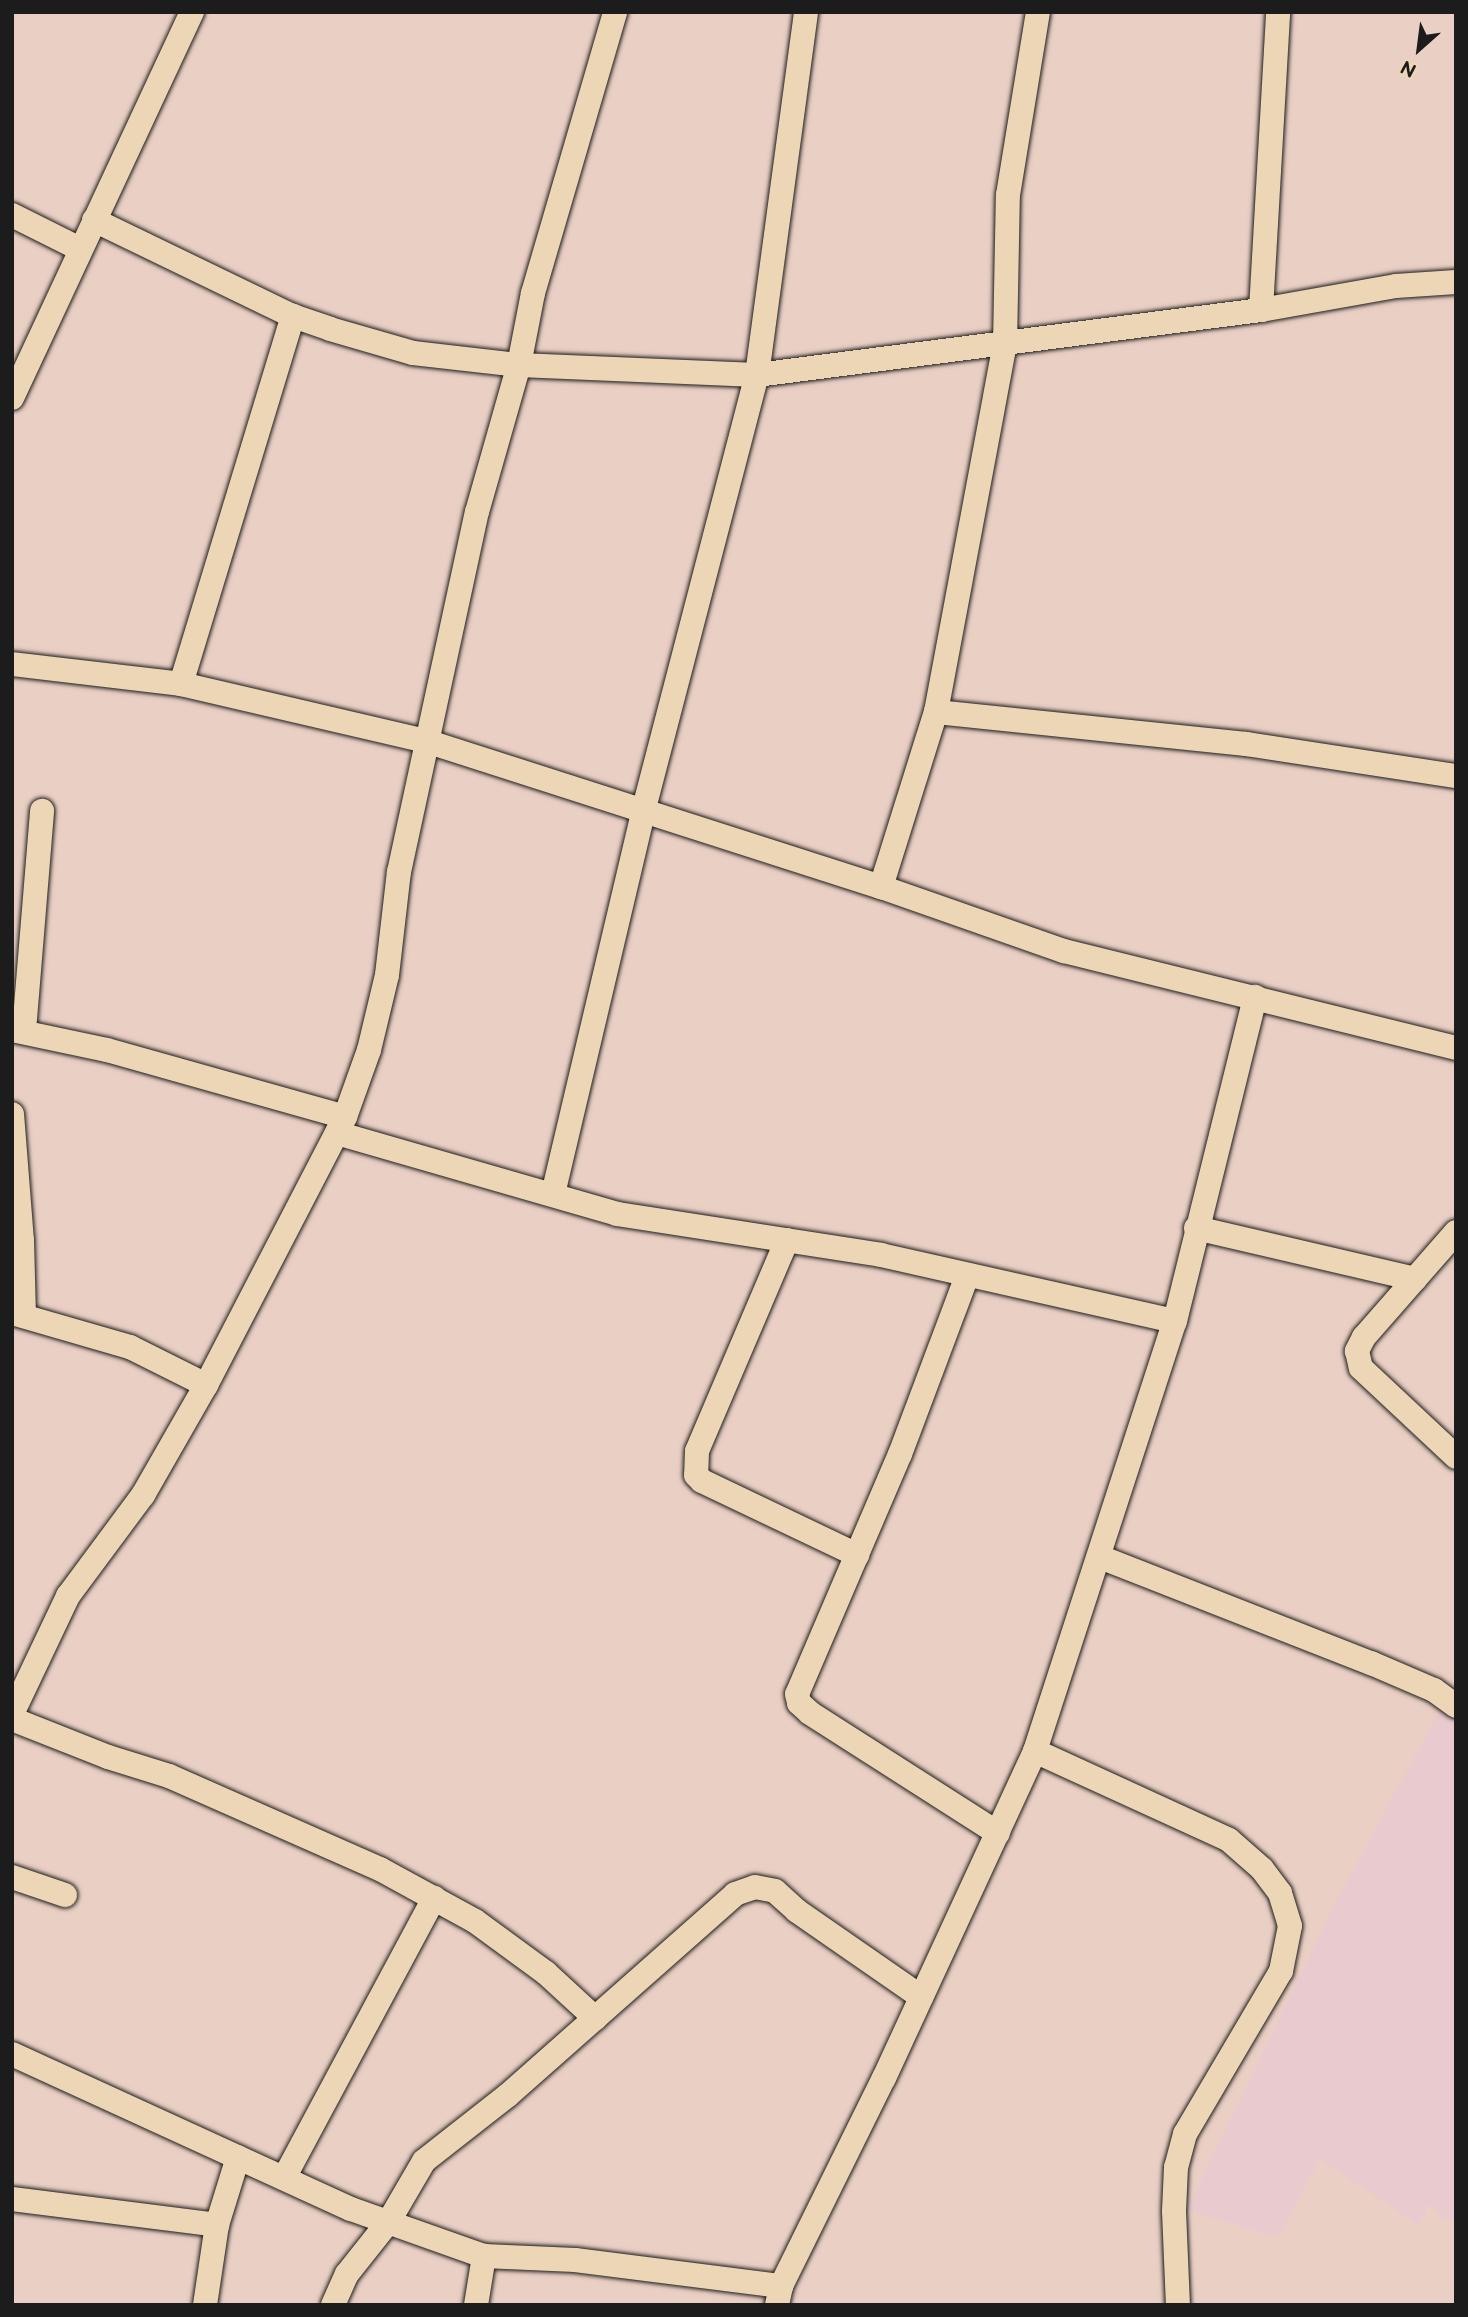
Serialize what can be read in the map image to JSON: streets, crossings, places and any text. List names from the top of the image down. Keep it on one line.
{"north":"bottom left"}
